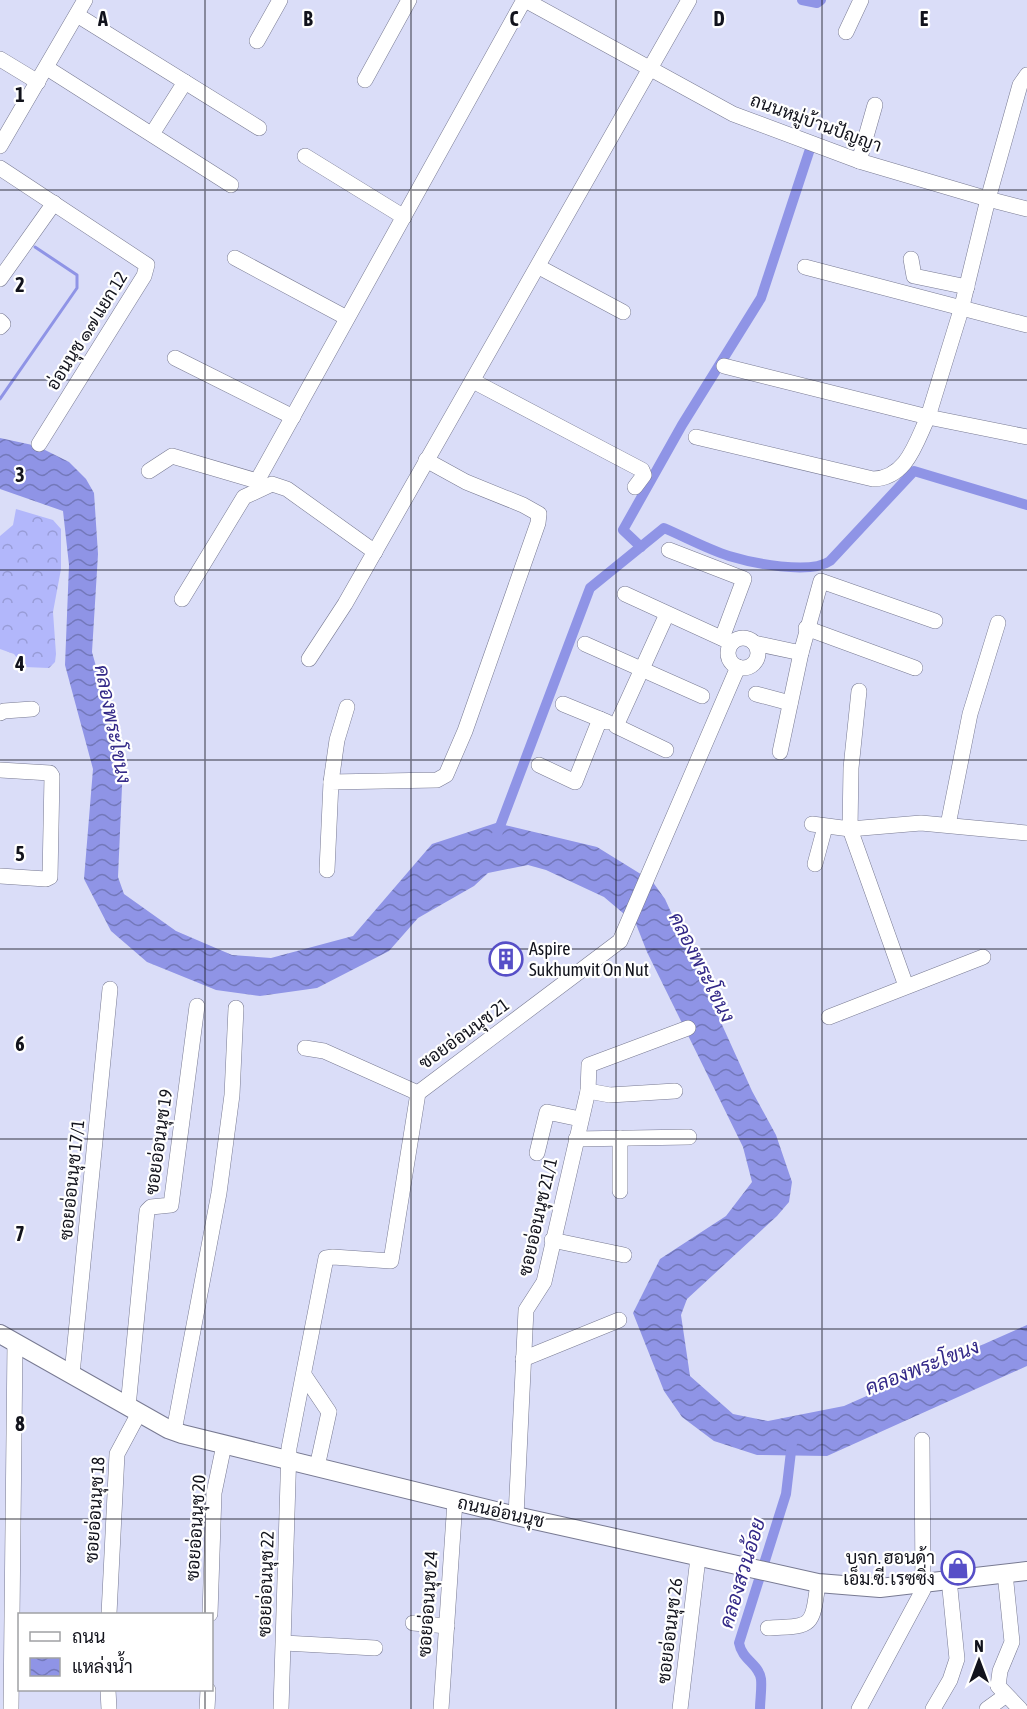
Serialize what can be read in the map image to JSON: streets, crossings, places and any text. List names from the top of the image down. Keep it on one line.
{"streets":{"main road":["ถนนอ่อนนุช"],"street":["ถนนหมู่บ้านปัญญา","อ่อนนุช ๑๗ แยก 12","ซอยอ่อนนุช 21","ซอยอ่อนนุช 19","ซอยอ่อนนุช 17/1","ซอยอ่อนนุช 21/1","ซอยอ่อนนุช 18","ซอยอ่อนนุช 20","ซอยอ่อนนุช 22","ซอยอ่อนนุช 24","ซอยอ่อนนุช 26"]},"crossings":[["ซอยอ่อนนุช 21","ถนนอ่อนนุช"],["ซอยอ่อนนุช 21","ซอยอ่อนนุช 22"],["ซอยอ่อนนุช 19","ซอยอ่อนนุช 18"],["ซอยอ่อนนุช 19","ถนนอ่อนนุช"],["ซอยอ่อนนุช 17/1","ถนนอ่อนนุช"],["ซอยอ่อนนุช 21/1","ถนนอ่อนนุช"],["ซอยอ่อนนุช 18","ถนนอ่อนนุช"],["ถนนอ่อนนุช","ซอยอ่อนนุช 20"],["ถนนอ่อนนุช","ซอยอ่อนนุช 22"],["ถนนอ่อนนุช","ซอยอ่อนนุช 24"],["ถนนอ่อนนุช","ซอยอ่อนนุช 26"]],"water":["คลองพระโขนง","คลองสวนอ้อย"],"places":{"building":["Aspire Sukhumvit On Nut"],"shop":["บจก. ฮอนด้า เอ็ม.ซี. เรซซิ่ง"]},"legend":["ถนน","แหล่งน้ำ"],"north":"top","grid":{"columns":["A","B","C","D","E"],"rows":["1","2","3","4","5","6","7","8"]}}
